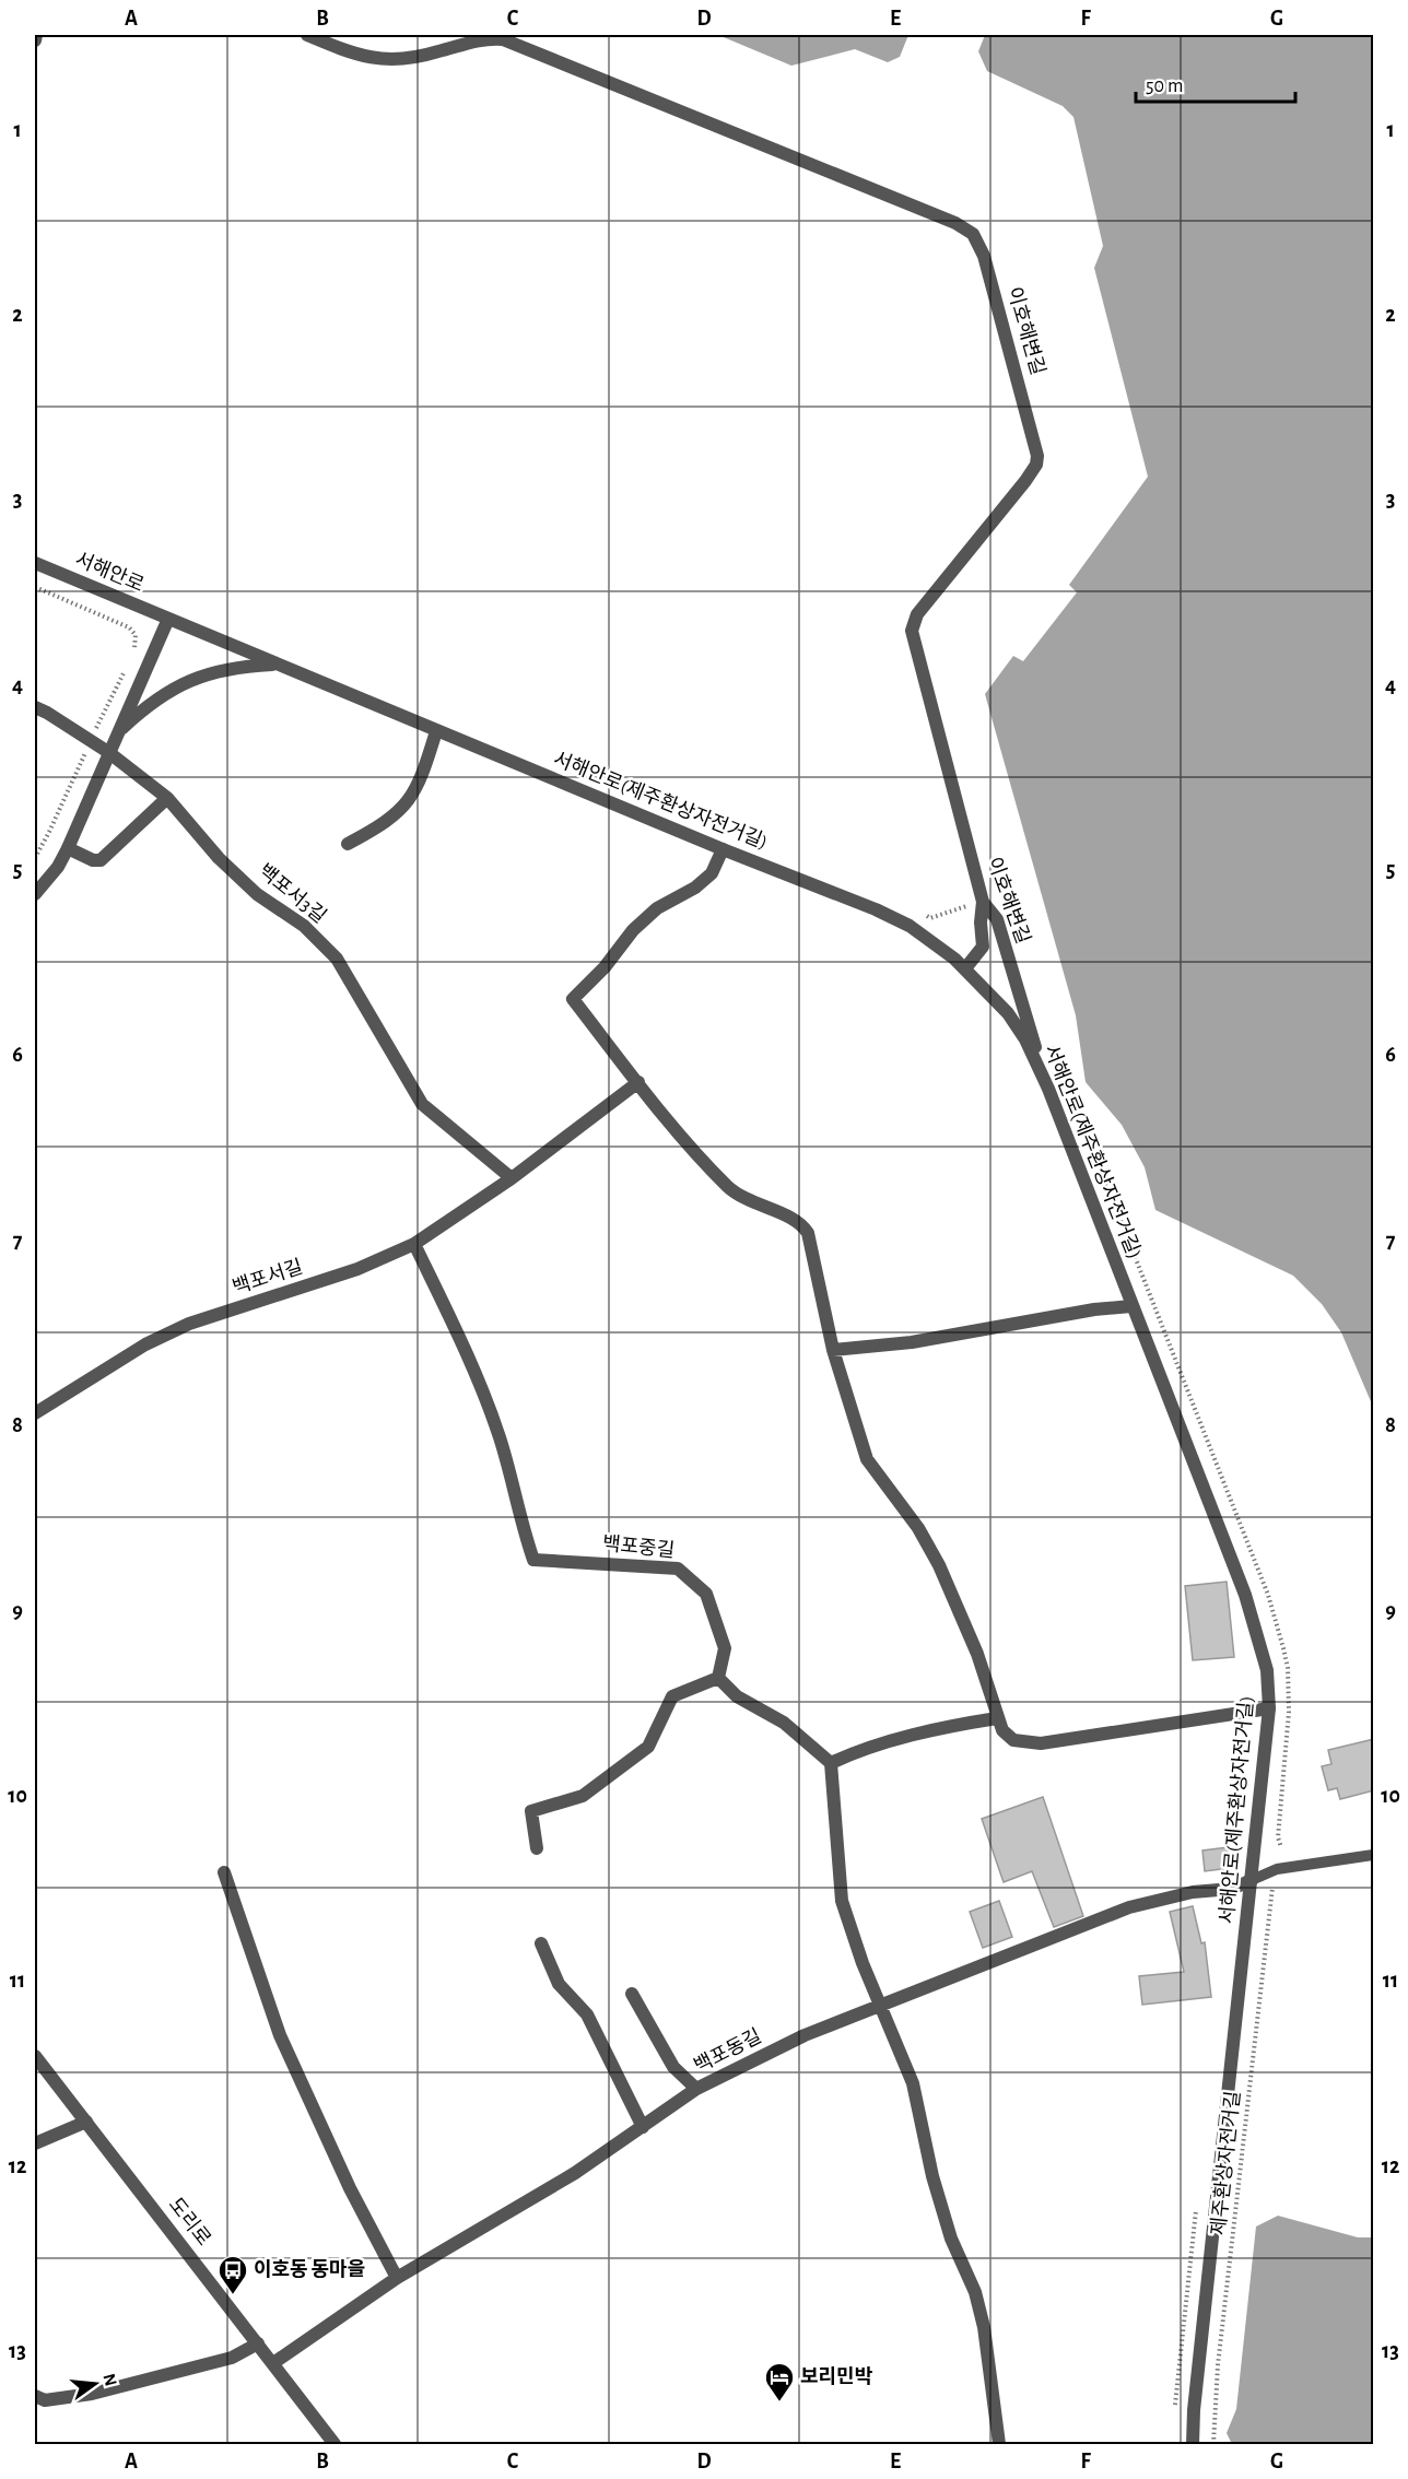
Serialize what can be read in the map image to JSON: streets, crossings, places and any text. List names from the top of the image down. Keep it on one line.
{"streets":{"street":["이호해변길","서해안로","서해안로(제주환상자전거길)","백포서3길","백포서길","백포중길","백포동길","도리로"],"path":["제주환상자전거길"]},"crossings":[["이호해변길","서해안로(제주환상자전거길)"],["서해안로","서해안로(제주환상자전거길)"],["서해안로(제주환상자전거길)","백포동길"],["백포서3길","백포서길"],["백포서길","백포중길"],["백포동길","도리로"]],"places":{"bus stop":["이호동 동마을"],"hotel":["보리민박"]},"scale_bar":"50 m","north":"right","grid":{"columns":["A","B","C","D","E","F","G"],"rows":["1","2","3","4","5","6","7","8","9","10","11","12","13"]}}
